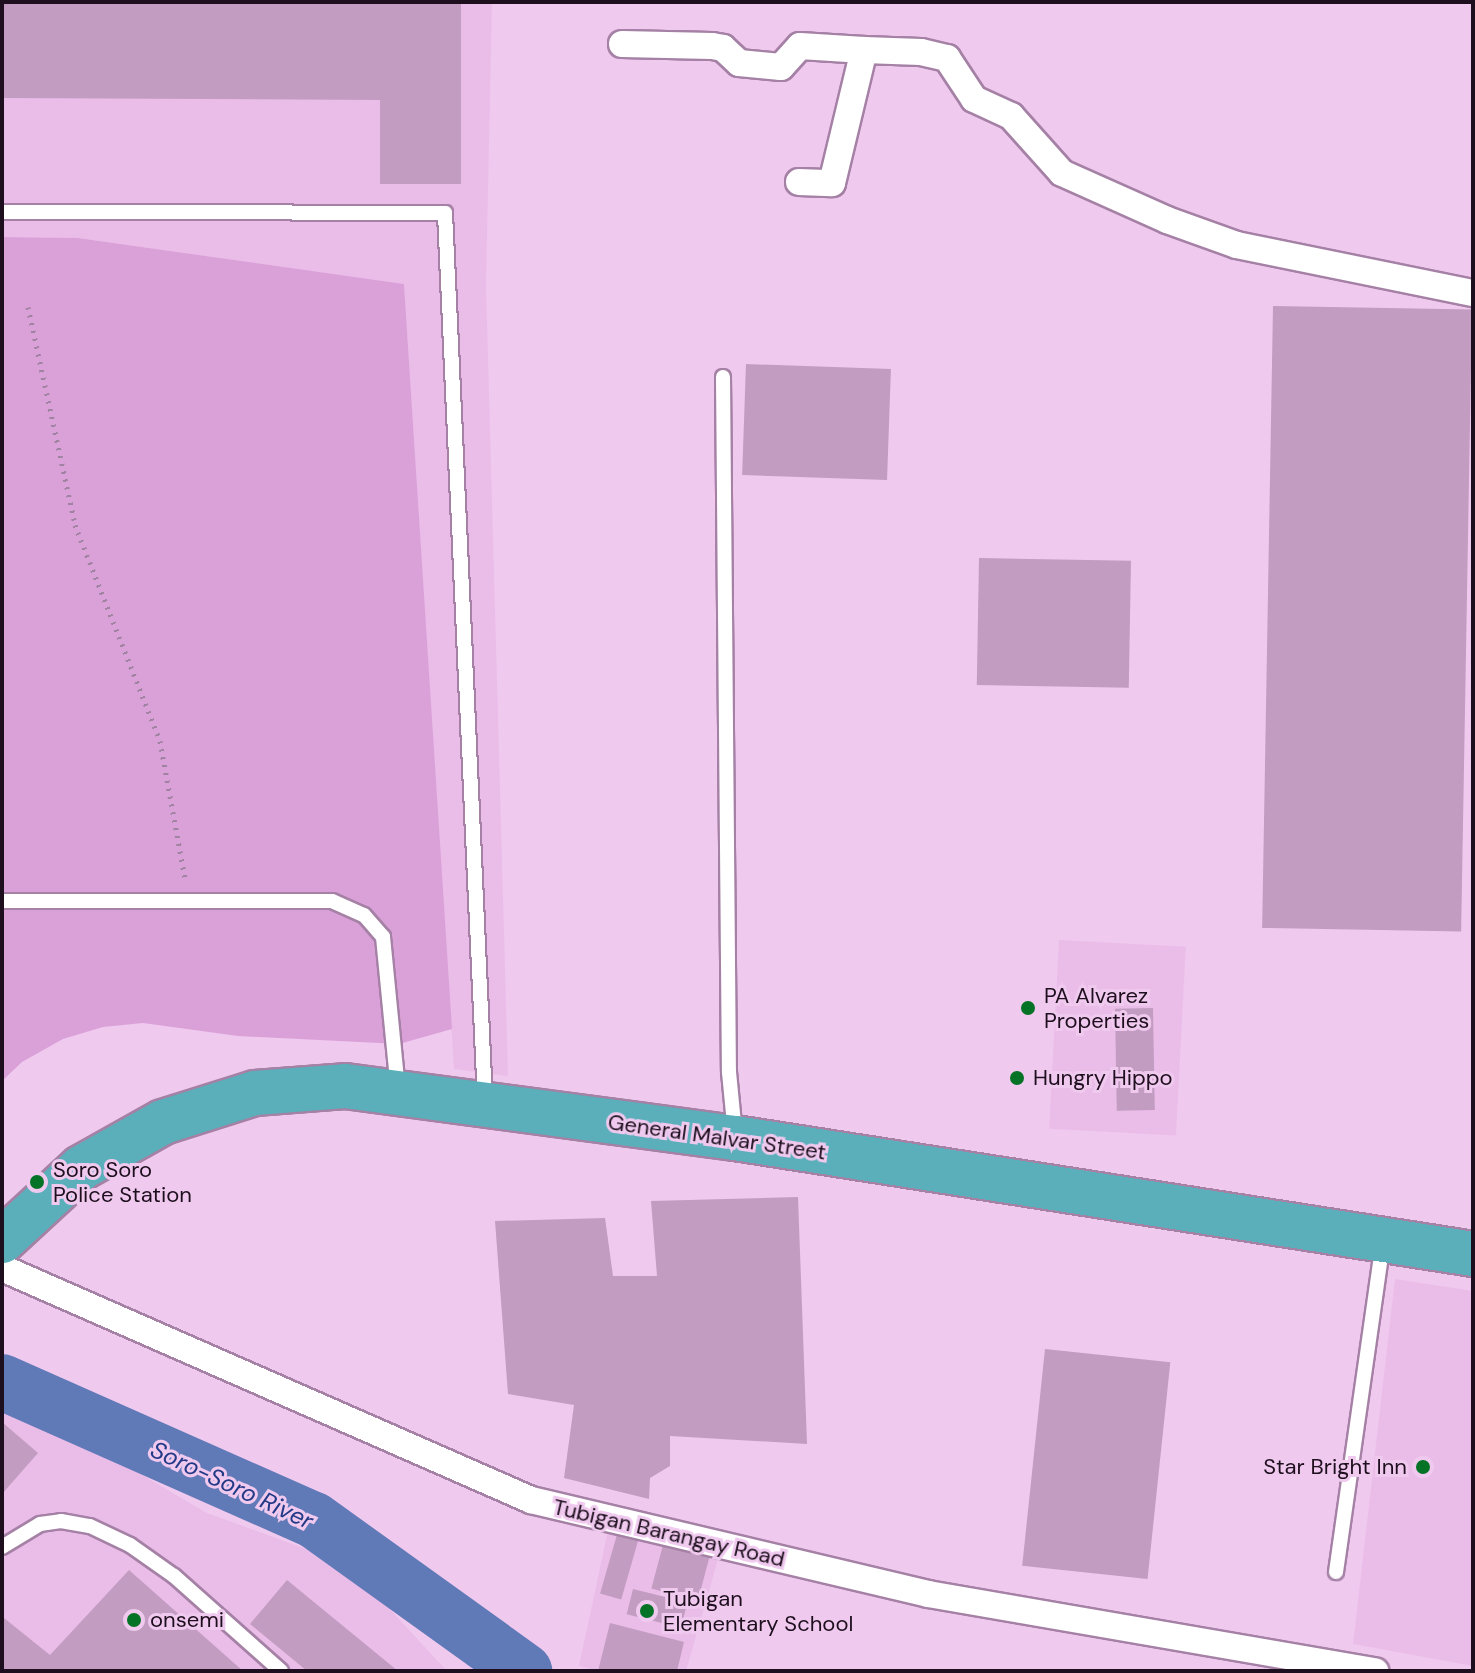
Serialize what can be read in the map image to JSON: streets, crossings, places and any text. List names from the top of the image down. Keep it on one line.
{"streets":{"highway":["General Malvar Street"],"street":["Tubigan Barangay Road"]},"water":["Soro-Soro River"],"places":["PA Alvarez Properties","Hungry Hippo","Soro Soro Police Station","Star Bright Inn","Tubigan Elementary School","onsemi"]}
